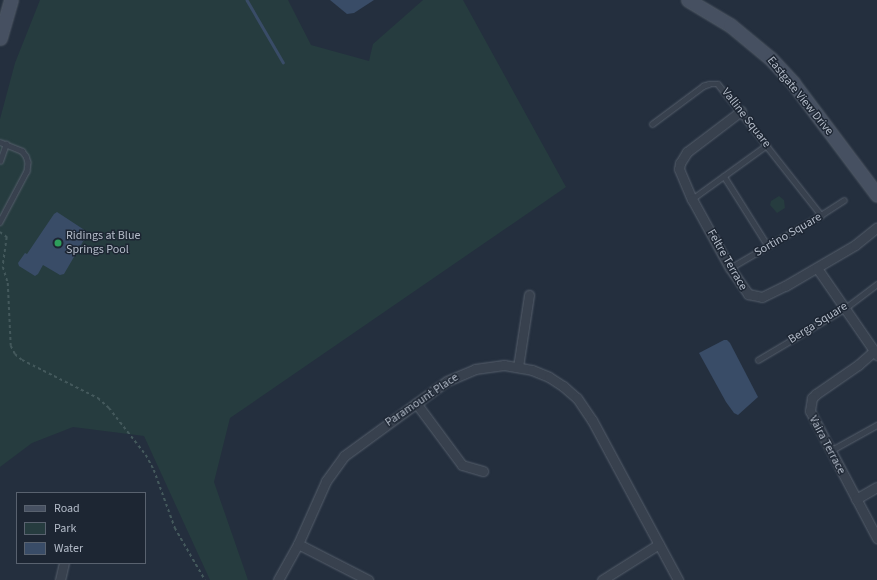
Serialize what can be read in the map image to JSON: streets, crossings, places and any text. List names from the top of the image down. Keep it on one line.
{"streets":{"street":["Eastgate View Drive","Feltre Terrace","Paramount Place","Vaira Terrace"],"lane":["Valline Square","Sortino Square","Berga Square"]},"crossings":[["Valline Square","Sortino Square"],["Valline Square","Feltre Terrace"],["Sortino Square","Feltre Terrace"]],"places":["Ridings at Blue Springs Pool"],"legend":["Road","Park","Water"]}
